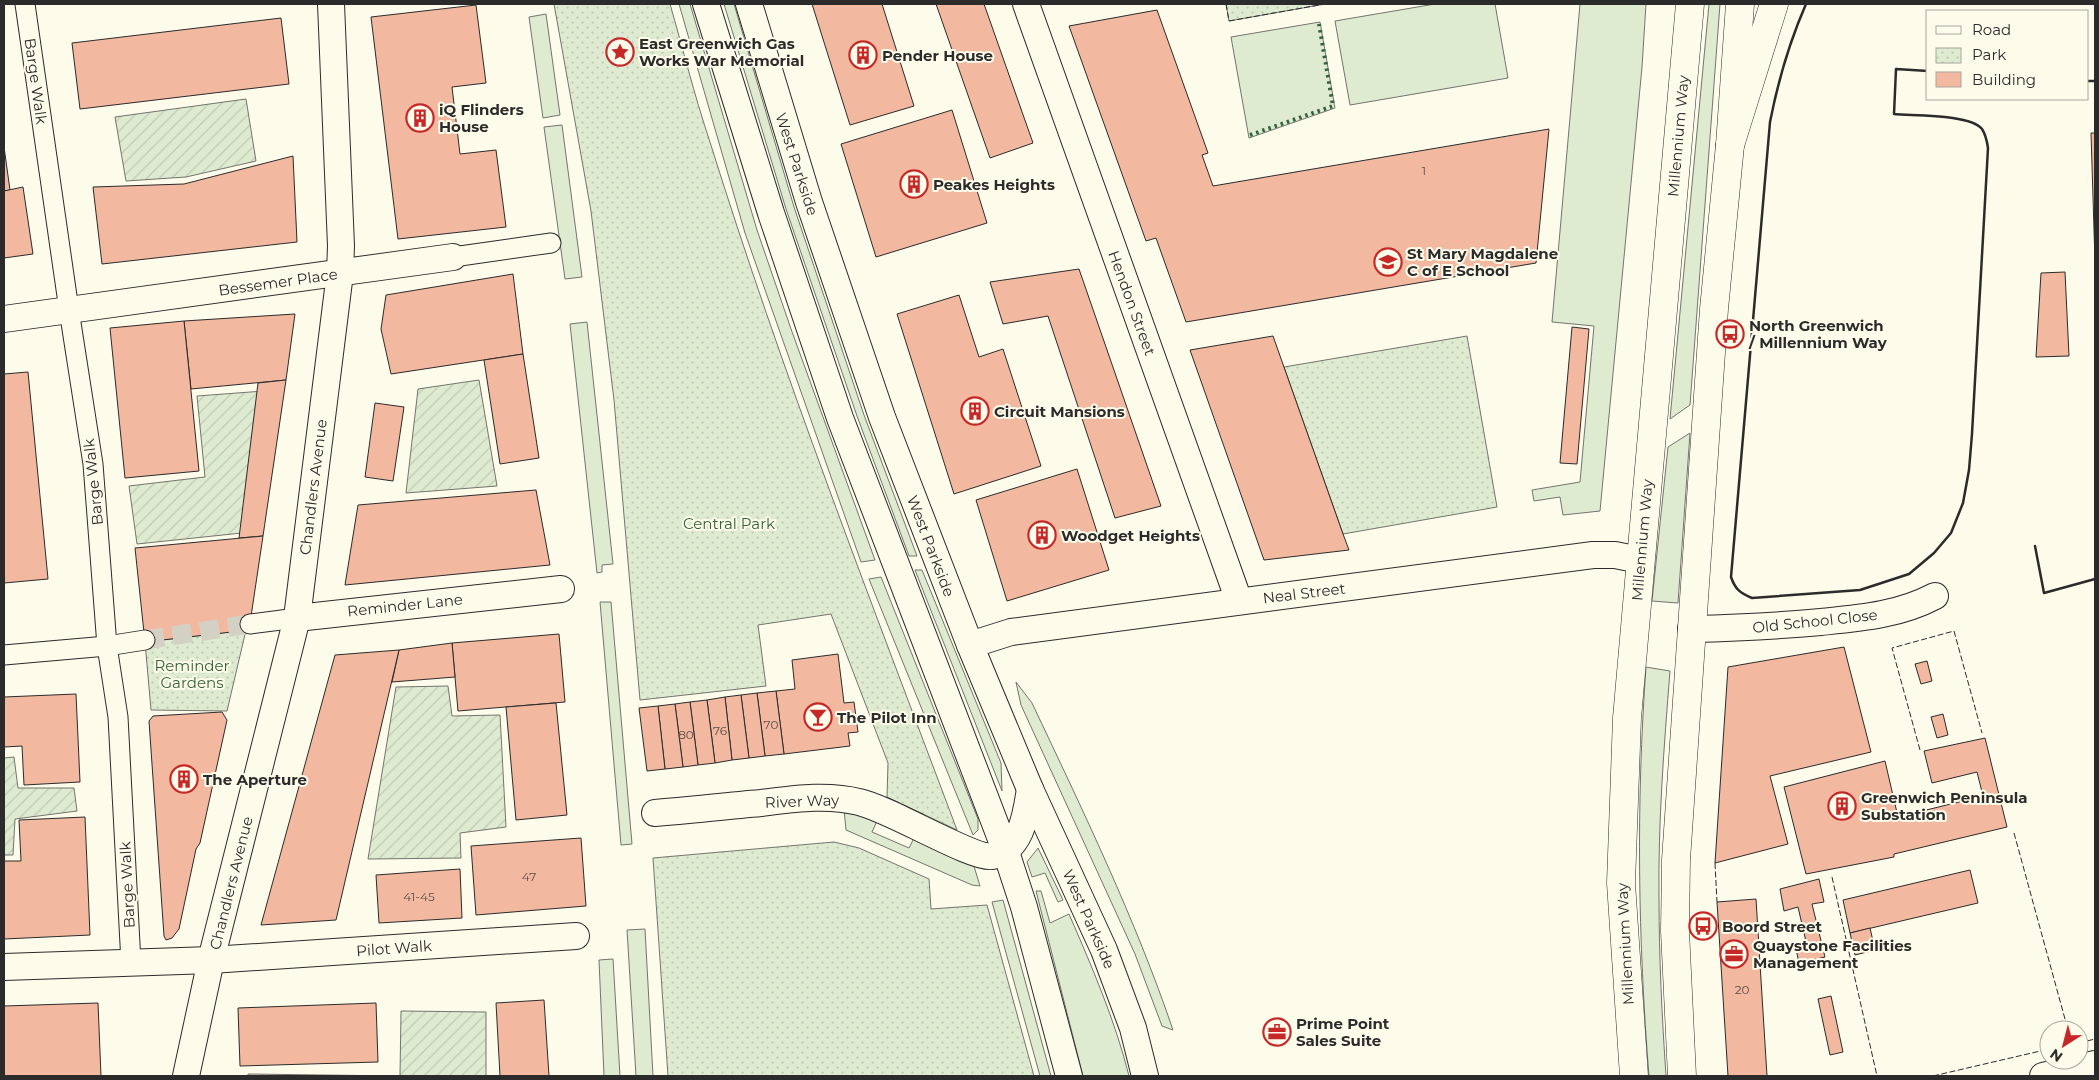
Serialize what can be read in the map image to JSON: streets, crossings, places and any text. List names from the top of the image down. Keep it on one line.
{"streets":{"main road":["Millennium Way"],"street":["Barge Walk","West Parkside","Bessemer Place","Hendon Street","Chandlers Avenue","Neal Street","Reminder Lane","Old School Close","River Way","Pilot Walk"]},"crossings":[["Barge Walk","Bessemer Place"],["Barge Walk","Chandlers Avenue"],["Millennium Way","Neal Street"],["West Parkside","Neal Street"],["Bessemer Place","Chandlers Avenue"],["Hendon Street","Neal Street"],["Chandlers Avenue","Reminder Lane"],["Chandlers Avenue","Pilot Walk"]],"parks":["Central Park","Reminder Gardens"],"places":{"place":["East Greenwich Gas Works War Memorial"],"building":["Pender House","iQ Flinders House","Peakes Heights","Circuit Mansions","Woodget Heights","The Aperture","Greenwich Peninsula Substation"],"school or university":["St Mary Magdalene C of E School"],"bus stop":["North Greenwich / Millennium Way","Boord Street"],"bar":["The Pilot Inn"],"office":["Quaystone Facilities Management","Prime Point Sales Suite"]},"house_numbers":["1","70","76","80","47","41-45","20"],"legend":["Road","Park","Building"],"north":"bottom left"}
